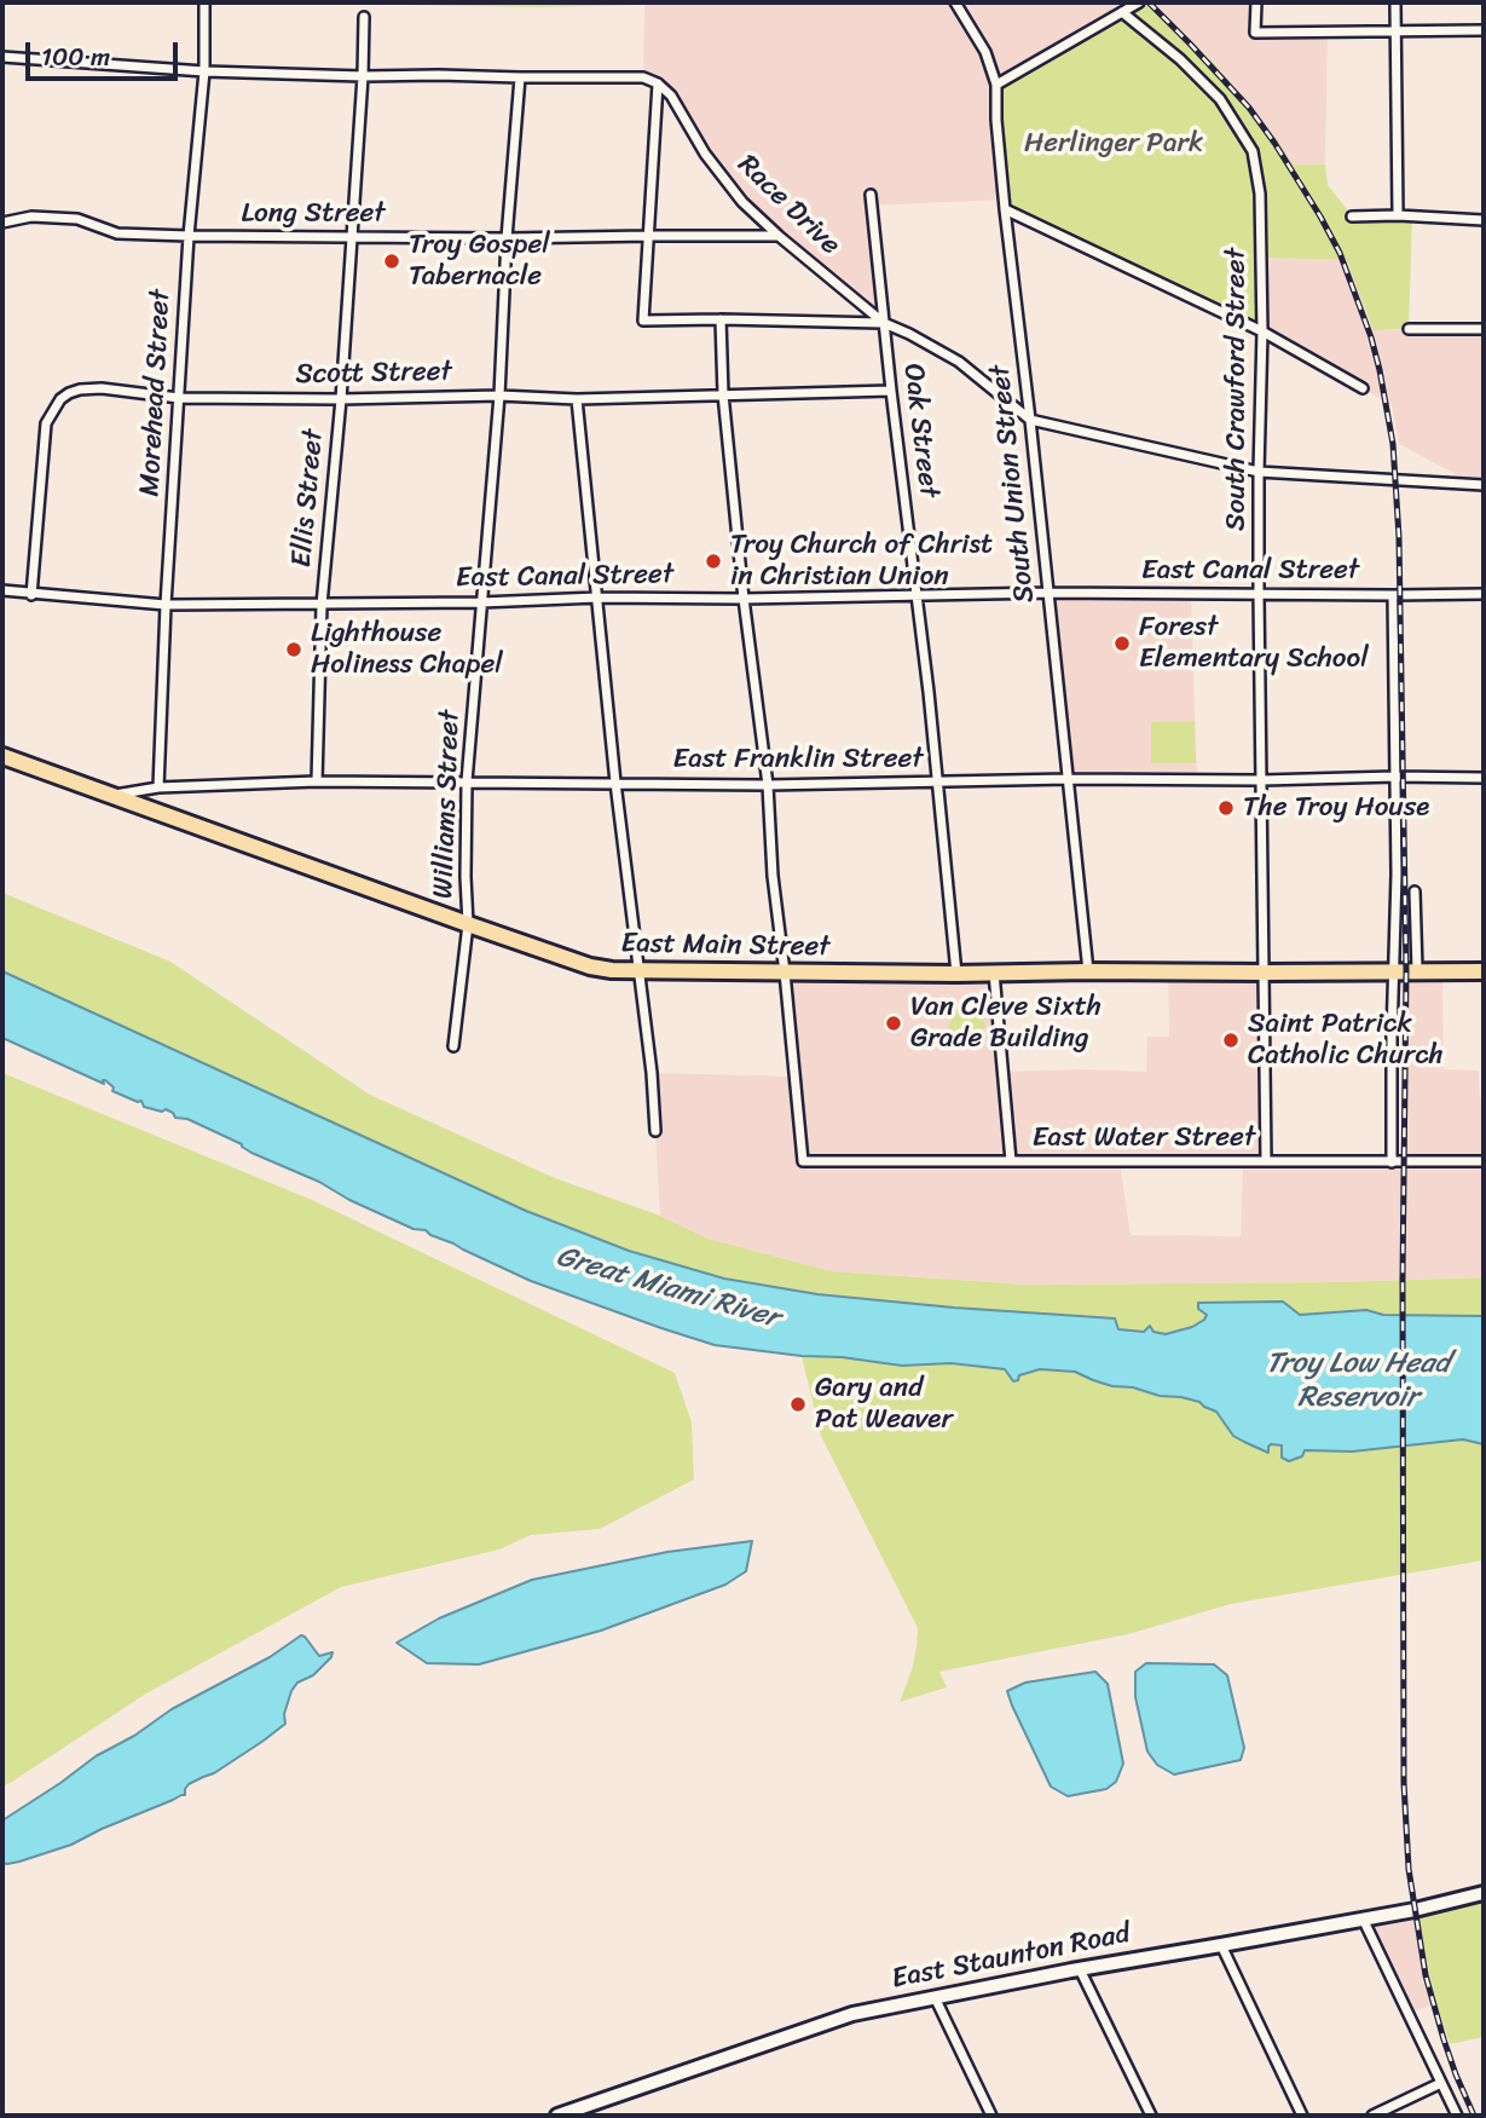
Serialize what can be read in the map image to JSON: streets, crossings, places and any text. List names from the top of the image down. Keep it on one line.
{"streets":{"main road":["East Main Street","East Staunton Road"],"street":["Race Drive","Long Street","Scott Street","South Crawford Street","Morehead Street","Oak Street","South Union Street","Ellis Street","East Canal Street","East Franklin Street","Williams Street","East Water Street"]},"crossings":[["Race Drive","Long Street"],["Race Drive","South Crawford Street"],["Race Drive","Oak Street"],["Race Drive","South Union Street"],["Long Street","Morehead Street"],["Long Street","Ellis Street"],["Long Street","Williams Street"],["Scott Street","Morehead Street"],["Scott Street","Oak Street"],["Scott Street","Ellis Street"],["Scott Street","East Canal Street"],["Scott Street","Williams Street"],["South Crawford Street","East Canal Street"],["South Crawford Street","East Franklin Street"],["South Crawford Street","East Main Street"],["South Crawford Street","East Water Street"],["Morehead Street","East Canal Street"],["Morehead Street","East Franklin Street"],["Oak Street","East Canal Street"],["Oak Street","East Franklin Street"],["Oak Street","East Main Street"],["South Union Street","East Canal Street"],["South Union Street","East Franklin Street"],["South Union Street","East Main Street"],["Ellis Street","East Canal Street"],["Ellis Street","East Franklin Street"],["East Canal Street","Williams Street"],["East Franklin Street","Williams Street"],["East Franklin Street","East Main Street"],["Williams Street","East Main Street"],["East Main Street","East Water Street"]],"water":["Great Miami River","Troy Low Head Reservoir"],"parks":["Herlinger Park"],"places":["Troy Gospel Tabernacle","Troy Church of Christ in Christian Union","Forest Elementary School","Lighthouse Holiness Chapel","The Troy House","Van Cleve Sixth Grade Building","Saint Patrick Catholic Church","Gary and Pat Weaver"],"scale_bar":"100 m"}
